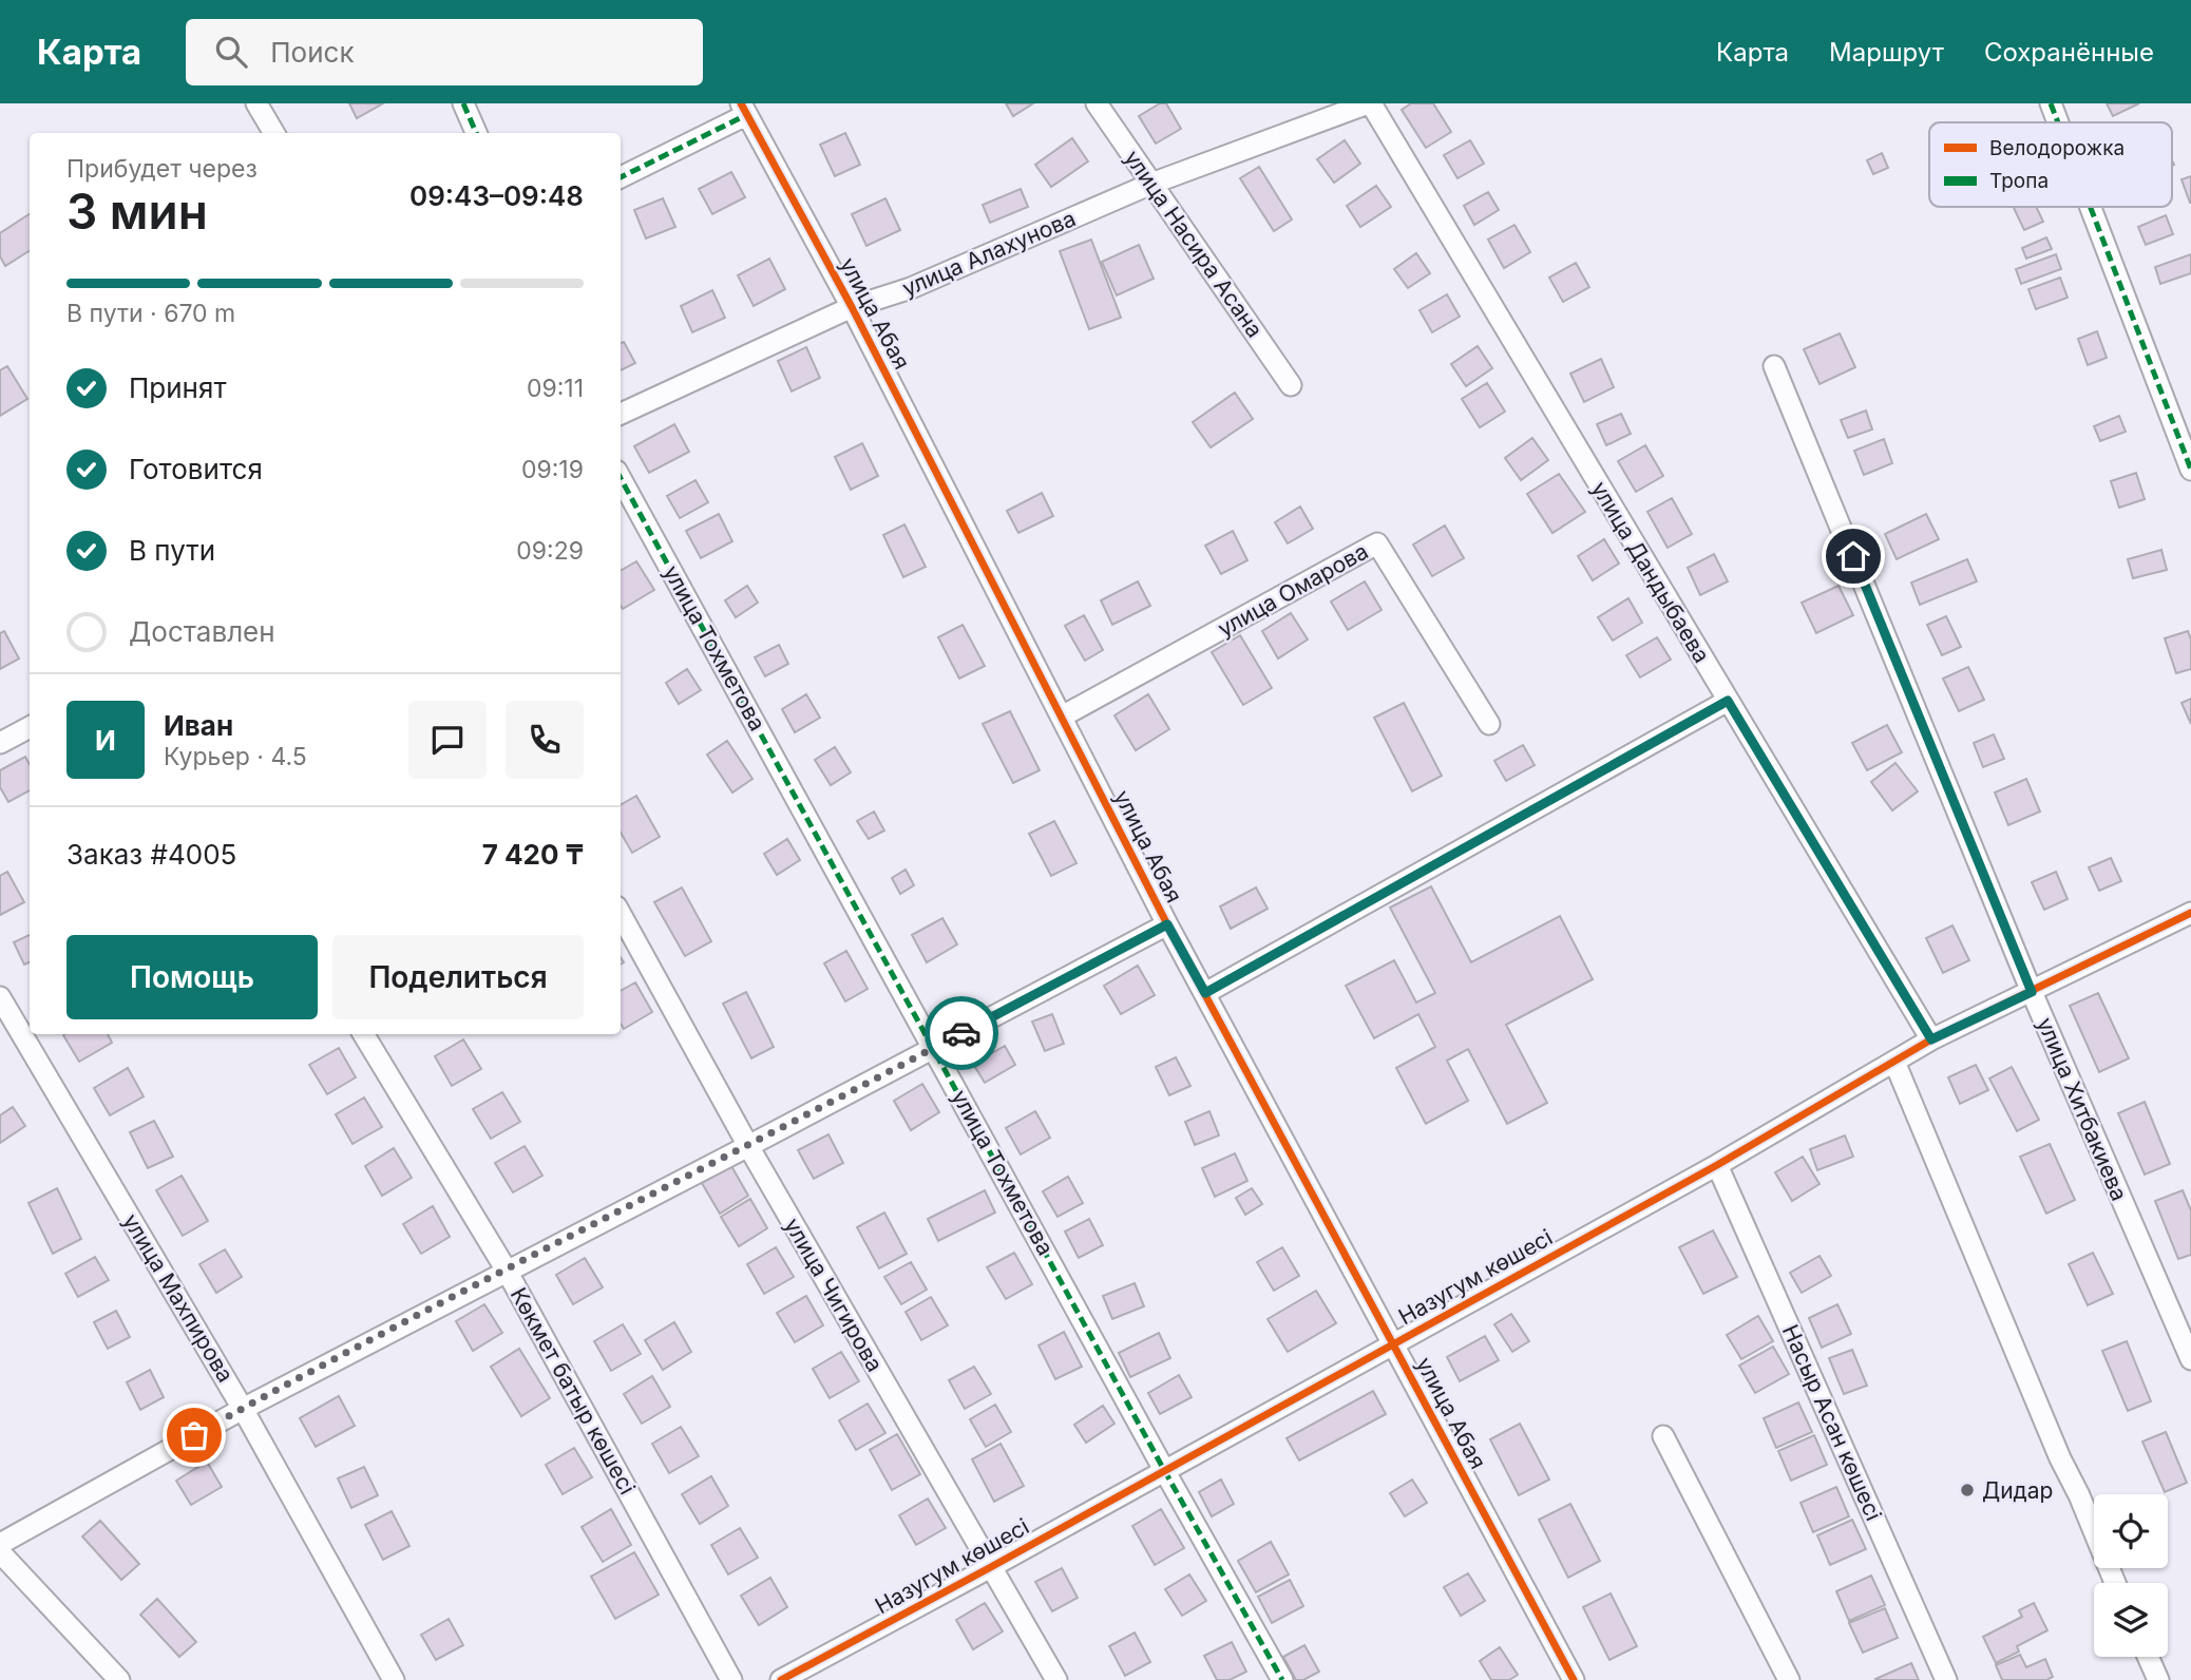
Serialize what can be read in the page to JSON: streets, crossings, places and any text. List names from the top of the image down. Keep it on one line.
{"streets":{"street":["улица Насира Асана","улица Алахунова","улица Абая","улица Дандыбаева","улица Омарова","улица Тохметова","улица Хитбакиева","Назугум көшесі","улица Чигирова","улица Махпирова","Көкмет батыр көшесі","Насыр Асан көшесі"]},"crossings":[["улица Насира Асана","улица Алахунова"],["улица Алахунова","улица Абая"],["улица Алахунова","улица Дандыбаева"],["улица Абая","улица Омарова"],["улица Абая","Назугум көшесі"],["улица Дандыбаева","Назугум көшесі"],["улица Тохметова","Назугум көшесі"],["улица Хитбакиева","Назугум көшесі"],["Назугум көшесі","улица Чигирова"],["Назугум көшесі","Насыр Асан көшесі"]],"places":["Дидар"],"legend":["Велодорожка","Тропа"],"page":{"header":"Карта","search":"Поиск","nav":["Карта","Маршрут","Сохранённые"],"heading":["3 мин","Прибудет через","09:43–09:48"],"panel":["Иван","Курьер · 4.5","Заказ #4005","7 420 ₸"],"bar":"В пути · 670 m","list":[["Принят","09:11"],["Готовится","09:19"],["В пути","09:29"],"Доставлен"],"round":"И","buttons":["Помощь","Поделиться"]}}
